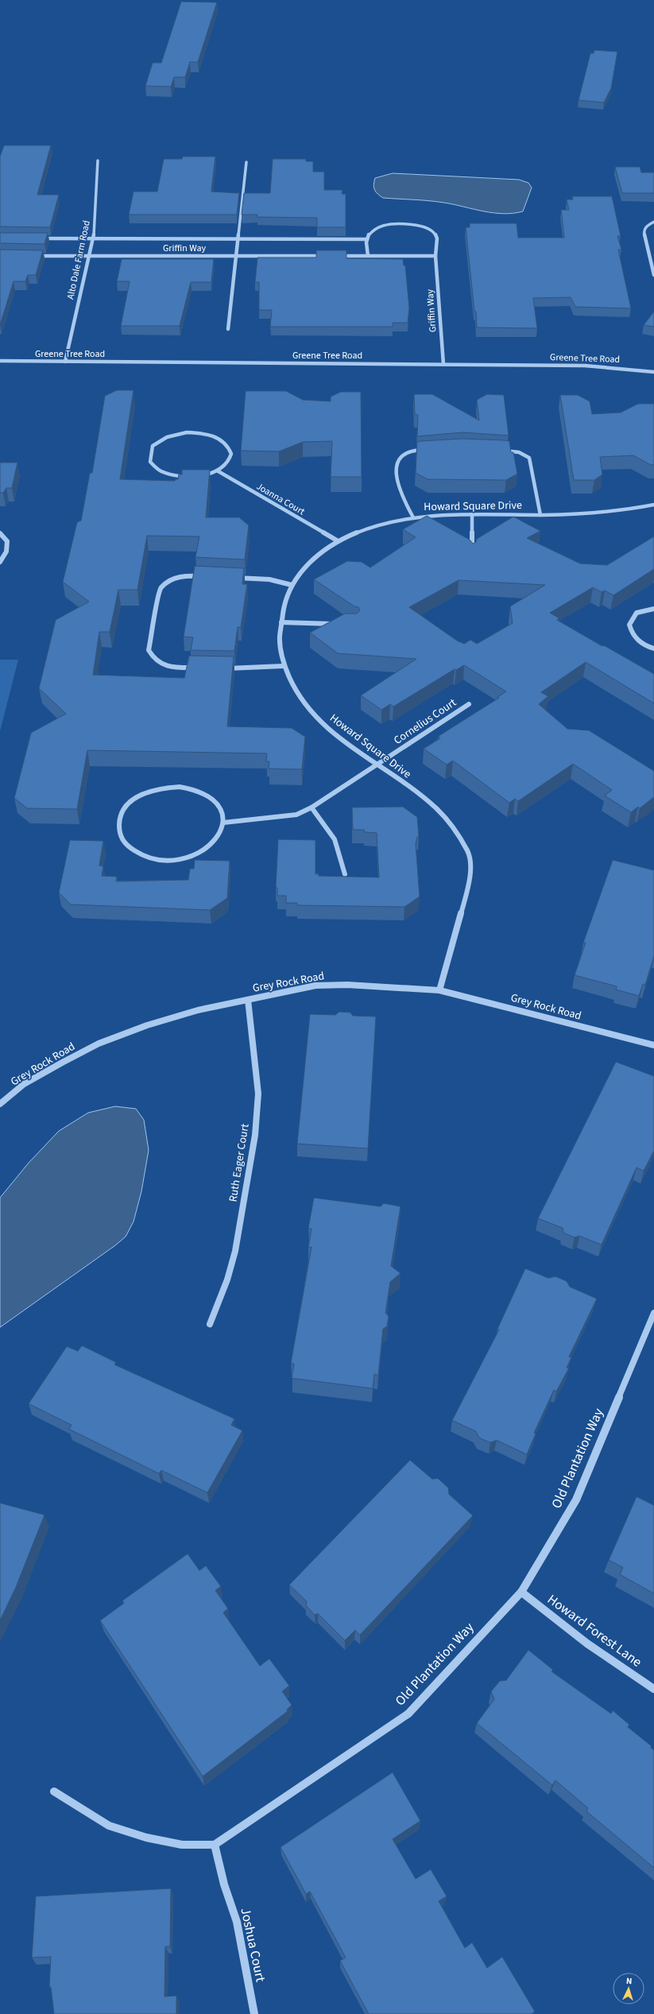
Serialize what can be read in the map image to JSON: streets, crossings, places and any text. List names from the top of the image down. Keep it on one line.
{"streets":{"street":["Griffin Way","Alto Dale Farm Road","Greene Tree Road","Joanna Court","Howard Square Drive","Cornelius Court","Grey Rock Road","Ruth Eager Court","Old Plantation Way","Howard Forest Lane","Joshua Court"]},"crossings":[["Griffin Way","Alto Dale Farm Road"],["Griffin Way","Greene Tree Road"],["Alto Dale Farm Road","Greene Tree Road"],["Joanna Court","Howard Square Drive"],["Howard Square Drive","Cornelius Court"],["Howard Square Drive","Grey Rock Road"],["Grey Rock Road","Ruth Eager Court"],["Old Plantation Way","Howard Forest Lane"],["Old Plantation Way","Joshua Court"]],"north":"top"}
